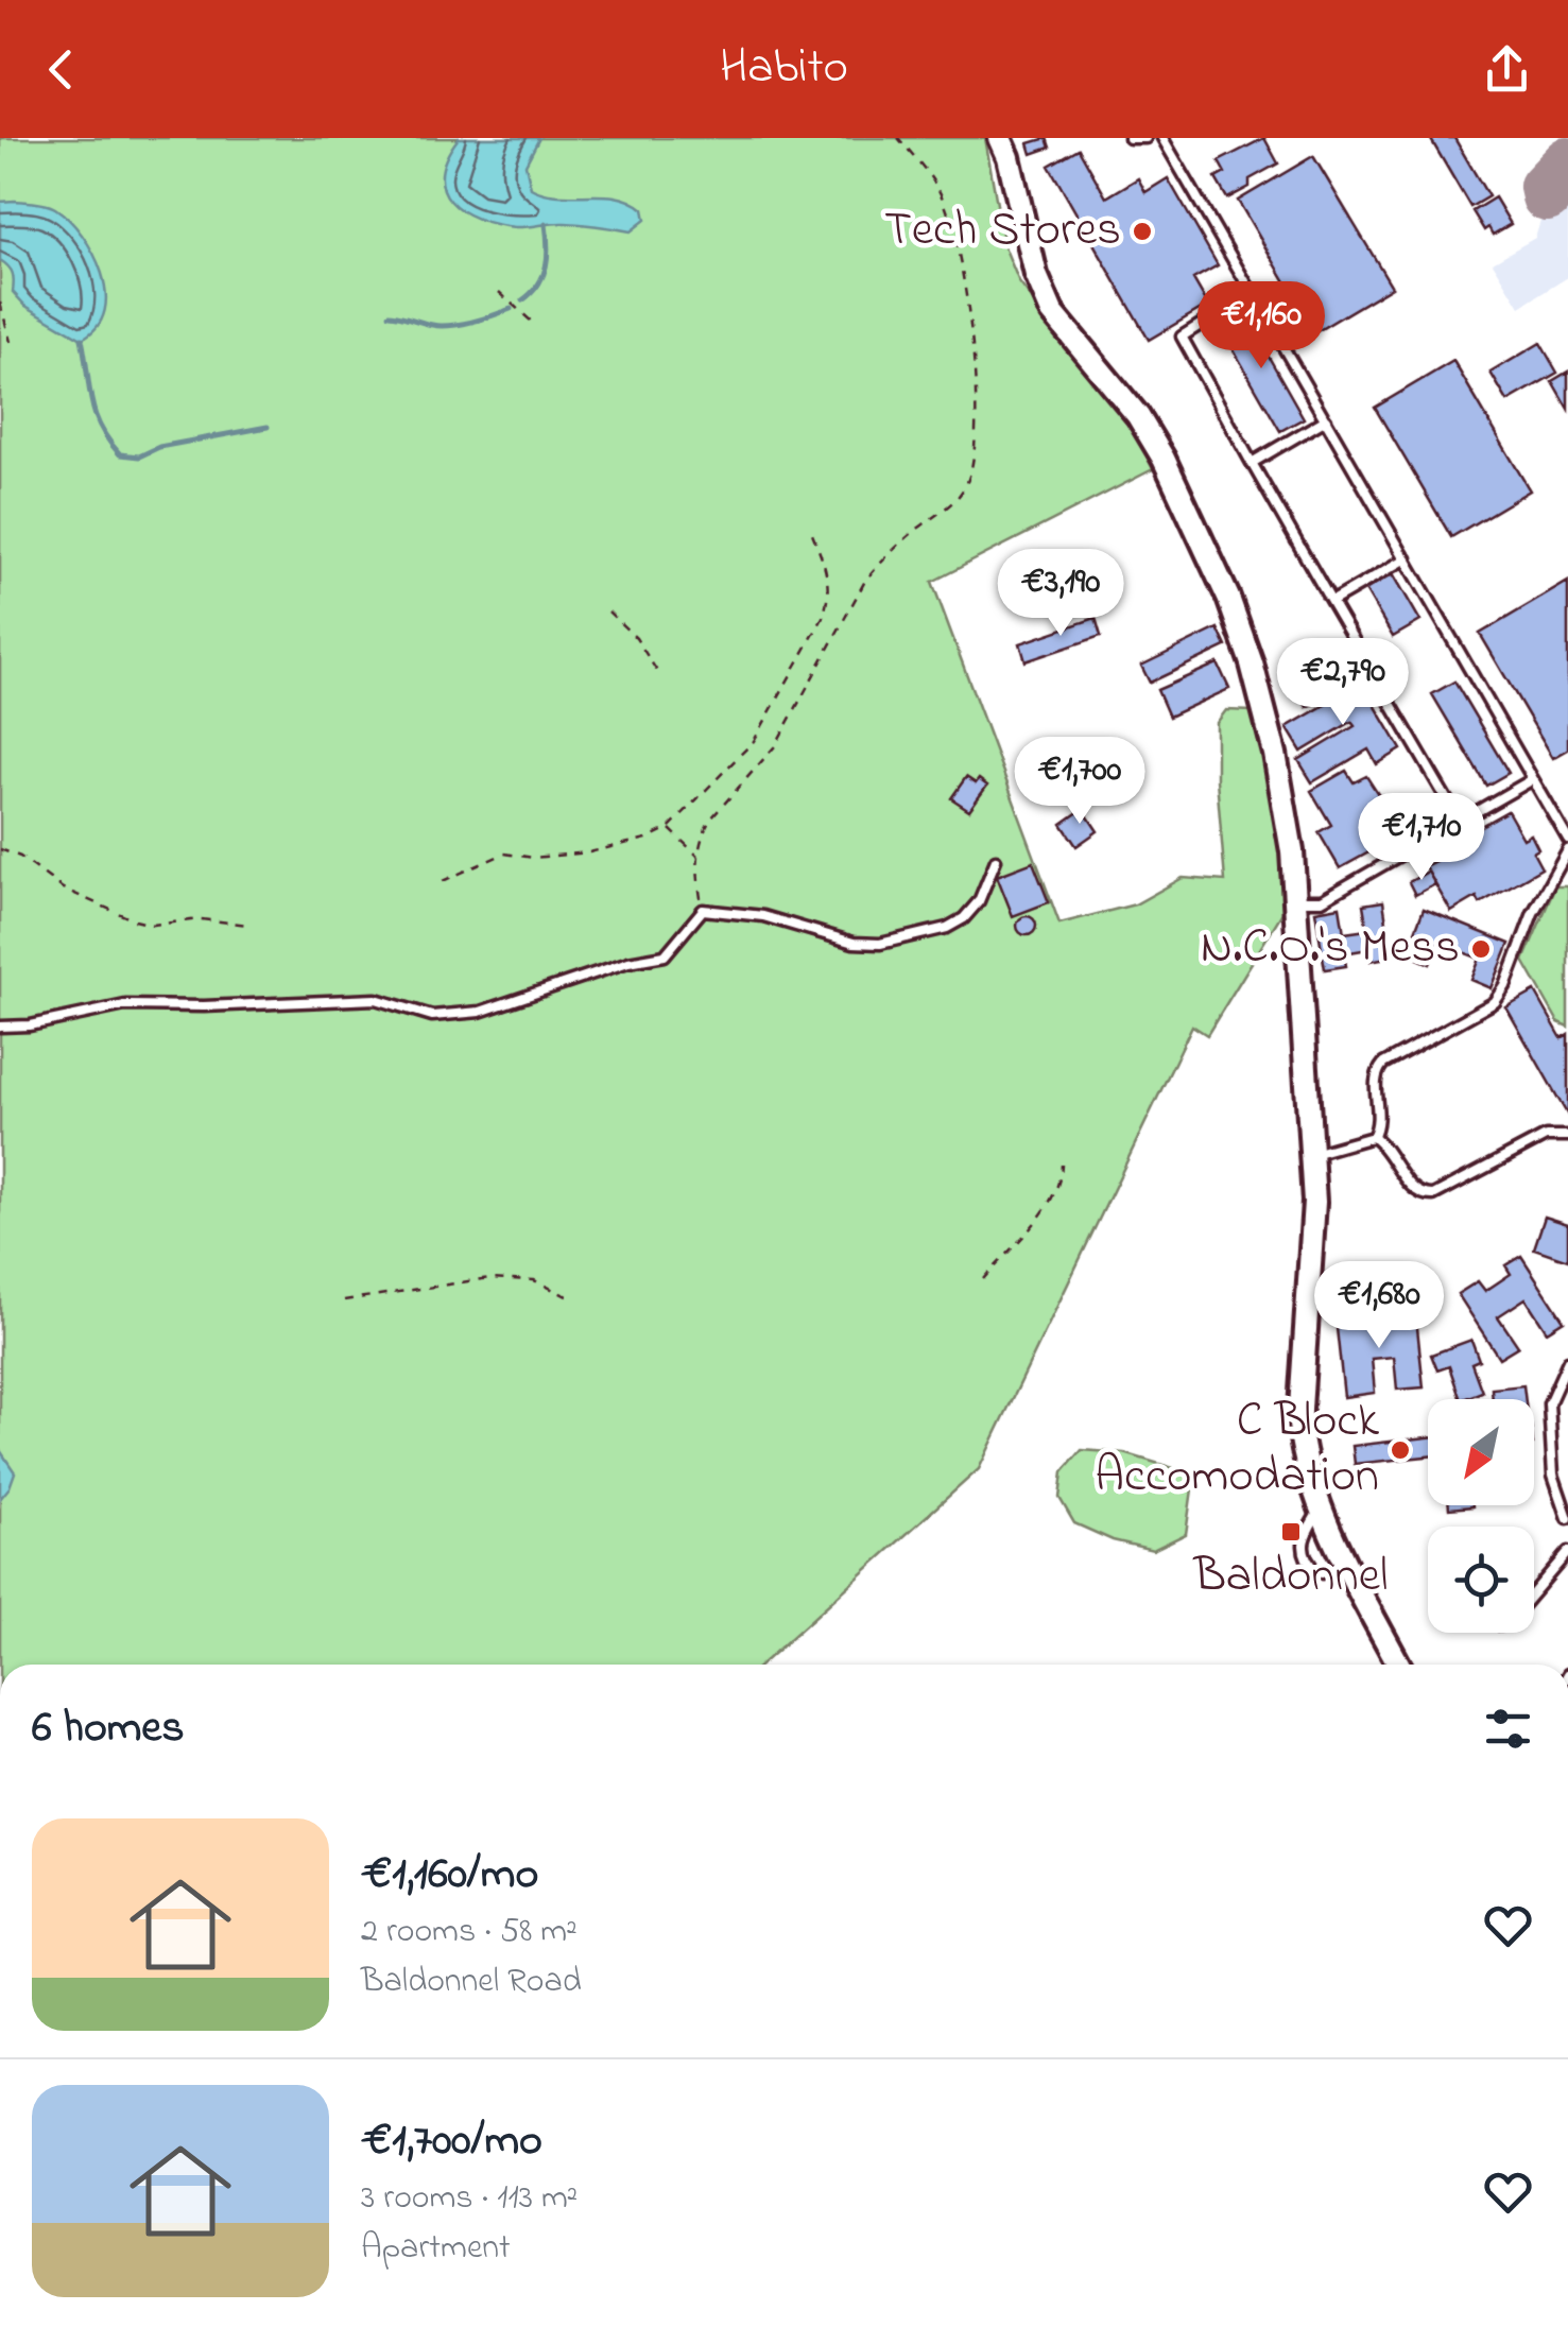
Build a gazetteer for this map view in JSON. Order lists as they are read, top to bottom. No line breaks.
{"places":{"other":["Tech Stores","N.C.O.'s Mess","C Block Accomodation"],"transit":["Baldonnel"]},"north":"bottom left","page":{"header":"Habito","price":["€1,160","€3,190","€2,790","€1,700","€1,710","€1,680"],"heading":"6 homes","list":[{"name":"€1,160/mo","note":"2 rooms · 58 m² · Baldonnel Road"},{"name":"€1,700/mo","note":"3 rooms · 113 m² · Apartment"}]}}
